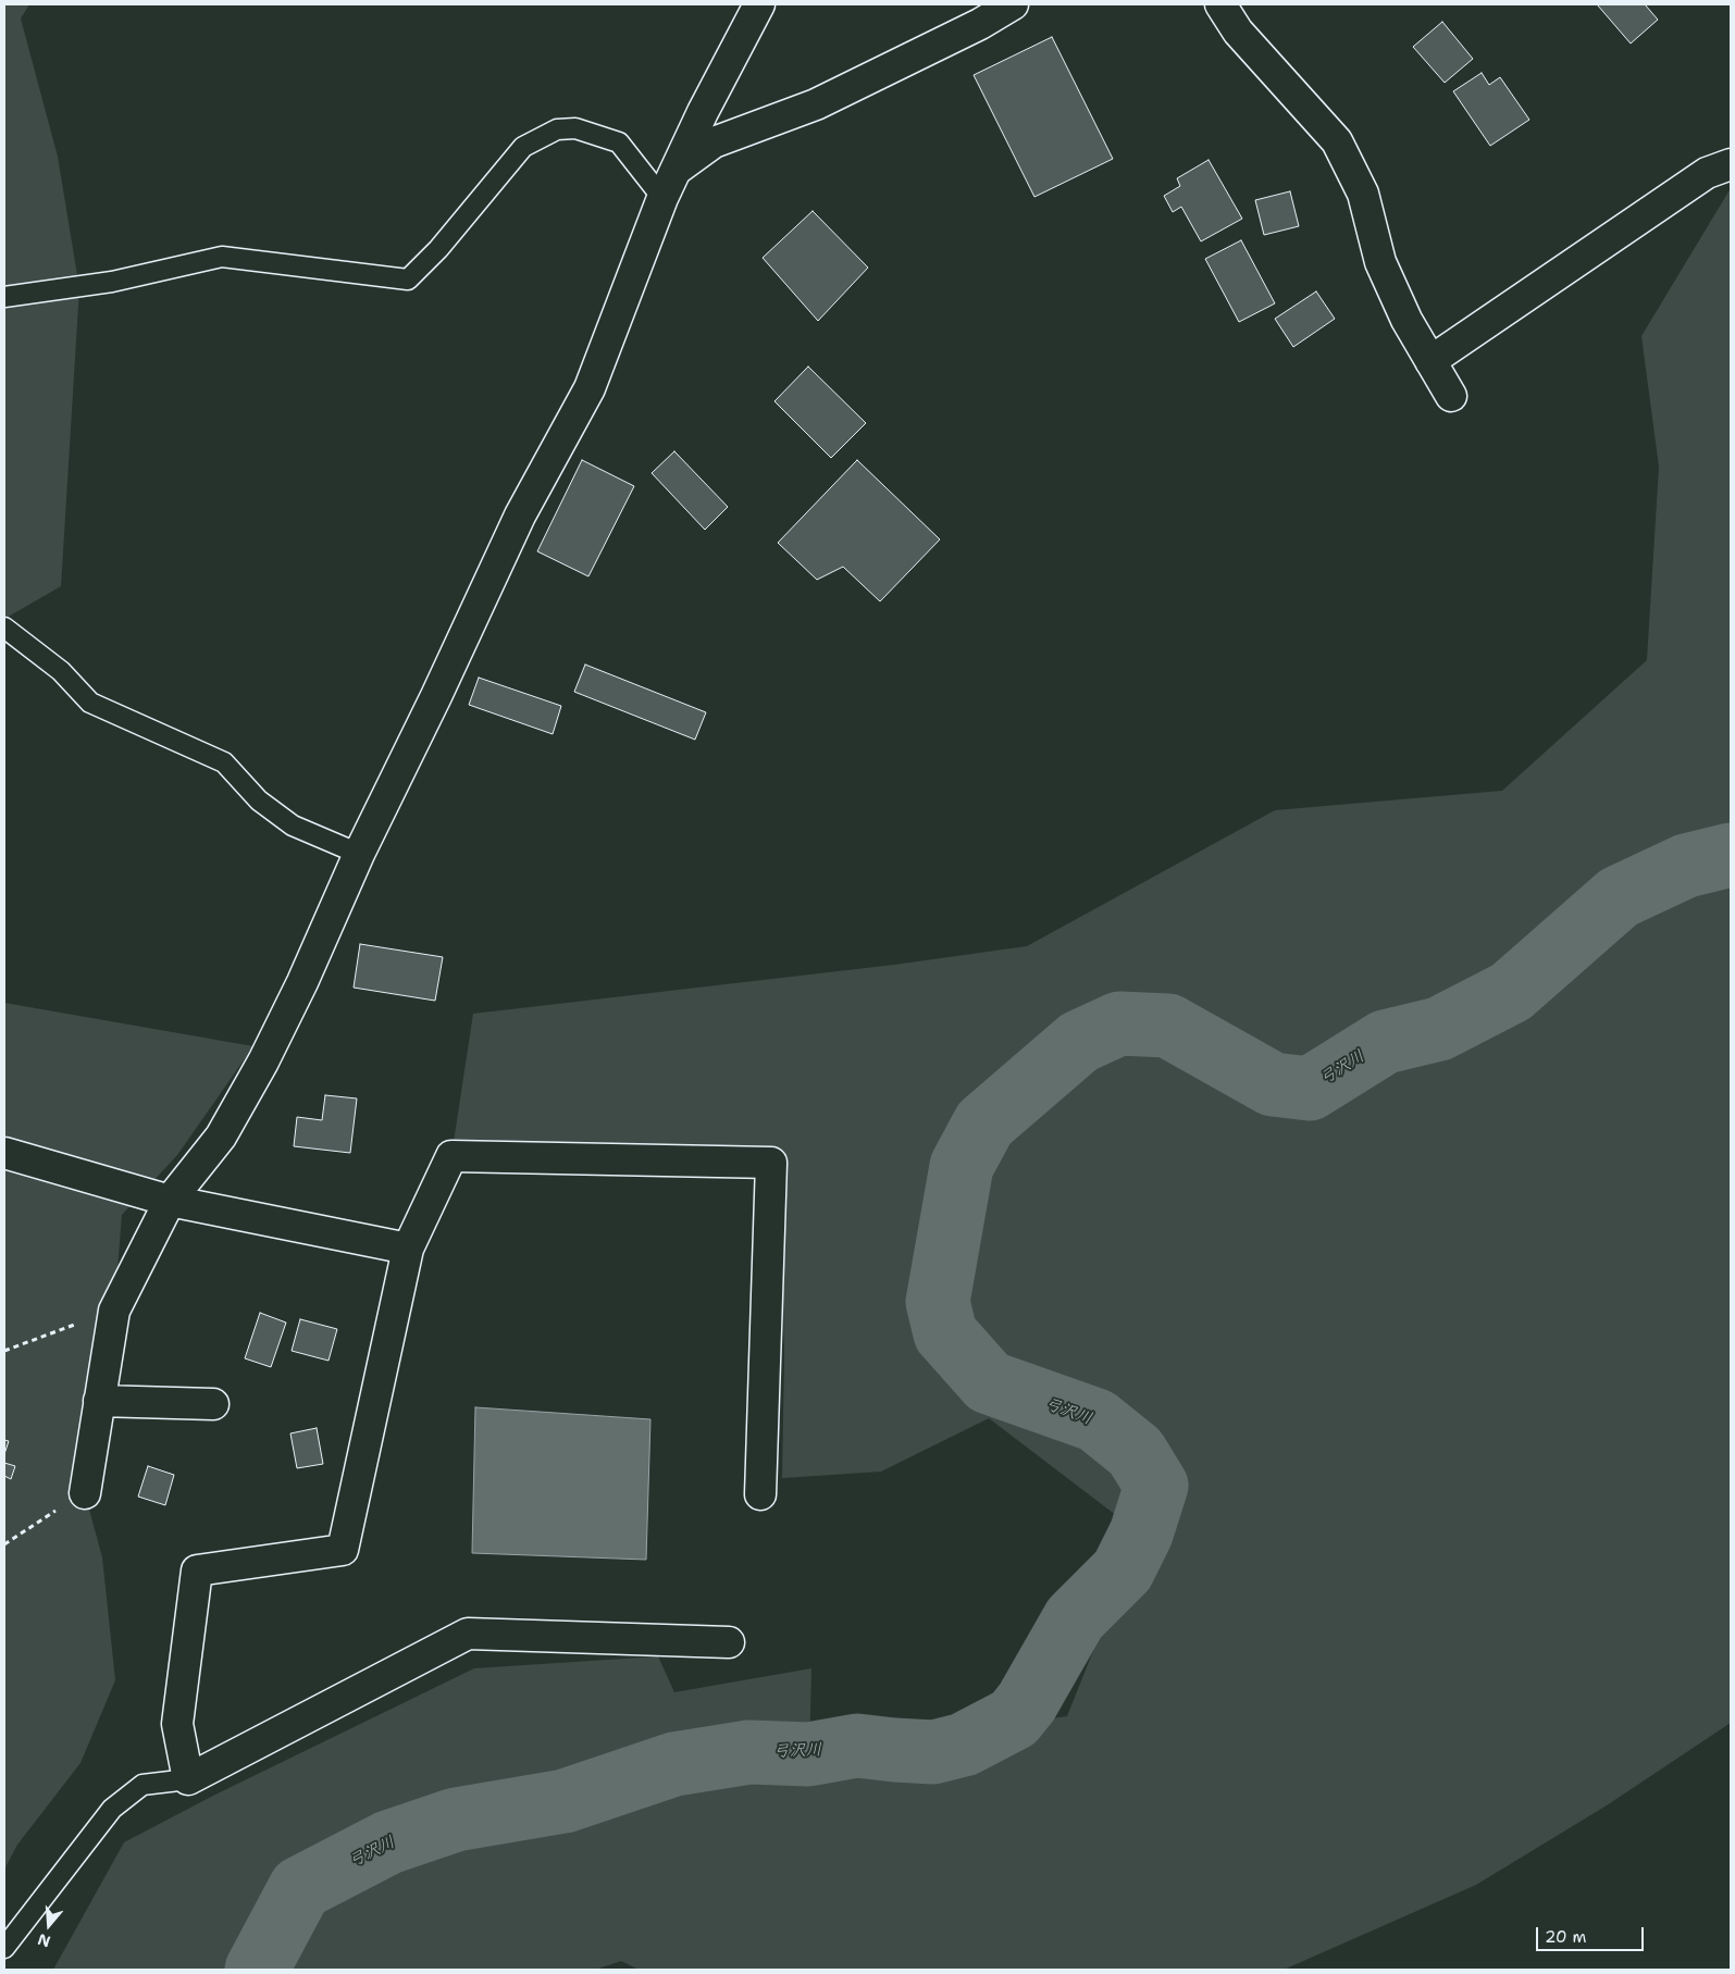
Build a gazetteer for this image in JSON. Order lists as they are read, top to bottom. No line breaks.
{"water":["弓沢川"],"scale_bar":"20 m","north":"bottom"}
